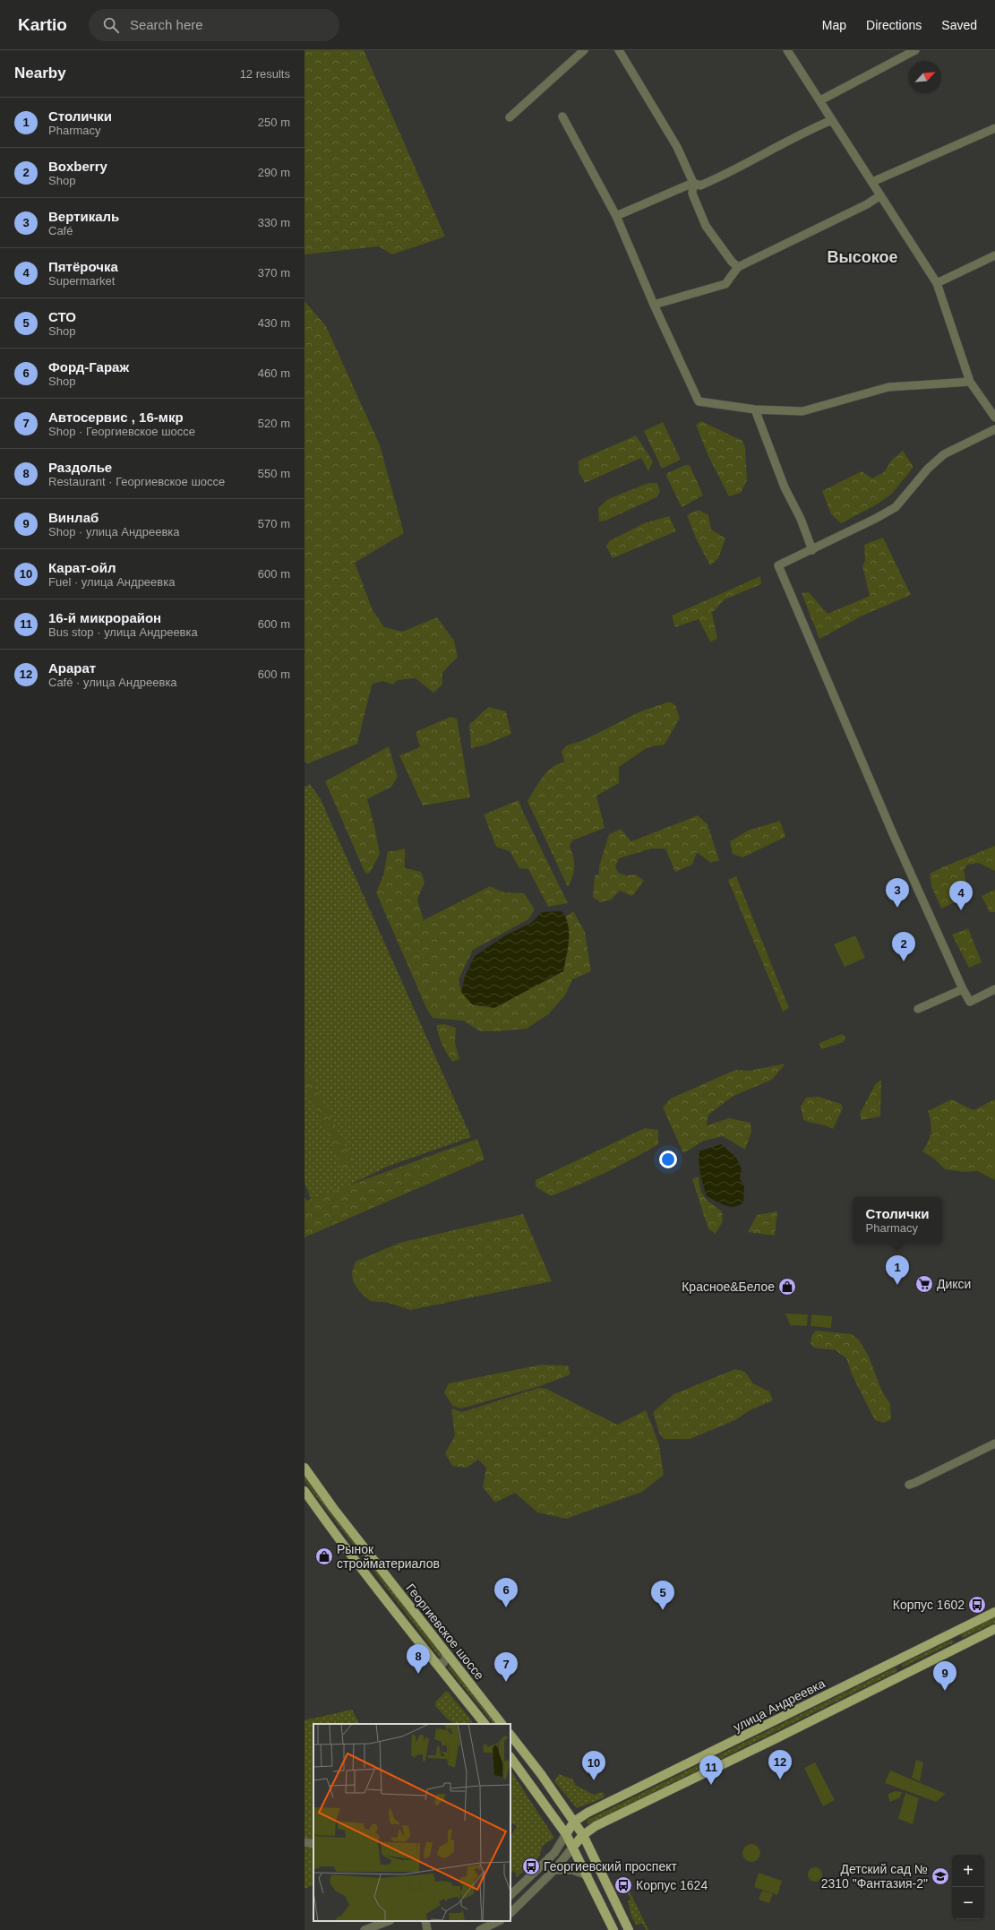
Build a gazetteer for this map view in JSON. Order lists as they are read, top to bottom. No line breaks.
{"streets":{"main road":["Георгиевское шоссе","улица Андреевка"]},"districts":["Высокое"],"places":{"supermarket":["Дикси"],"shop":["Красное&Белое","Рынок стройматериалов"],"bus stop":["Корпус 1602","Георгиевский проспект","Корпус 1624"],"school or university":["Детский сад № 2310 \"Фантазия-2\""]},"north":"top right","page":{"header":"Kartio","search":"Search here","nav":["Map","Directions","Saved"],"heading":["Nearby","12 results"],"list":[{"mark":"1","name":"Столички","note":"Pharmacy","value":"250 m"},{"mark":"2","name":"Boxberry","note":"Shop","value":"290 m"},{"mark":"3","name":"Вертикаль","note":"Café","value":"330 m"},{"mark":"4","name":"Пятёрочка","note":"Supermarket","value":"370 m"},{"mark":"5","name":"СТО","note":"Shop","value":"430 m"},{"mark":"6","name":"Форд-Гараж","note":"Shop","value":"460 m"},{"mark":"7","name":"Автосервис , 16-мкр","note":"Shop · Георгиевское шоссе","value":"520 m"},{"mark":"8","name":"Раздолье","note":"Restaurant · Георгиевское шоссе","value":"550 m"},{"mark":"9","name":"Винлаб","note":"Shop · улица Андреевка","value":"570 m"},{"mark":"10","name":"Карат-ойл","note":"Fuel · улица Андреевка","value":"600 m"},{"mark":"11","name":"16-й микрорайон","note":"Bus stop · улица Андреевка","value":"600 m"},{"mark":"12","name":"Арарат","note":"Café · улица Андреевка","value":"600 m"}],"pins":["3","4","2","1","6","5","8","7","9","12","10","11"],"popup":["Столички","Pharmacy"],"map_buttons":["+","−"]}}
